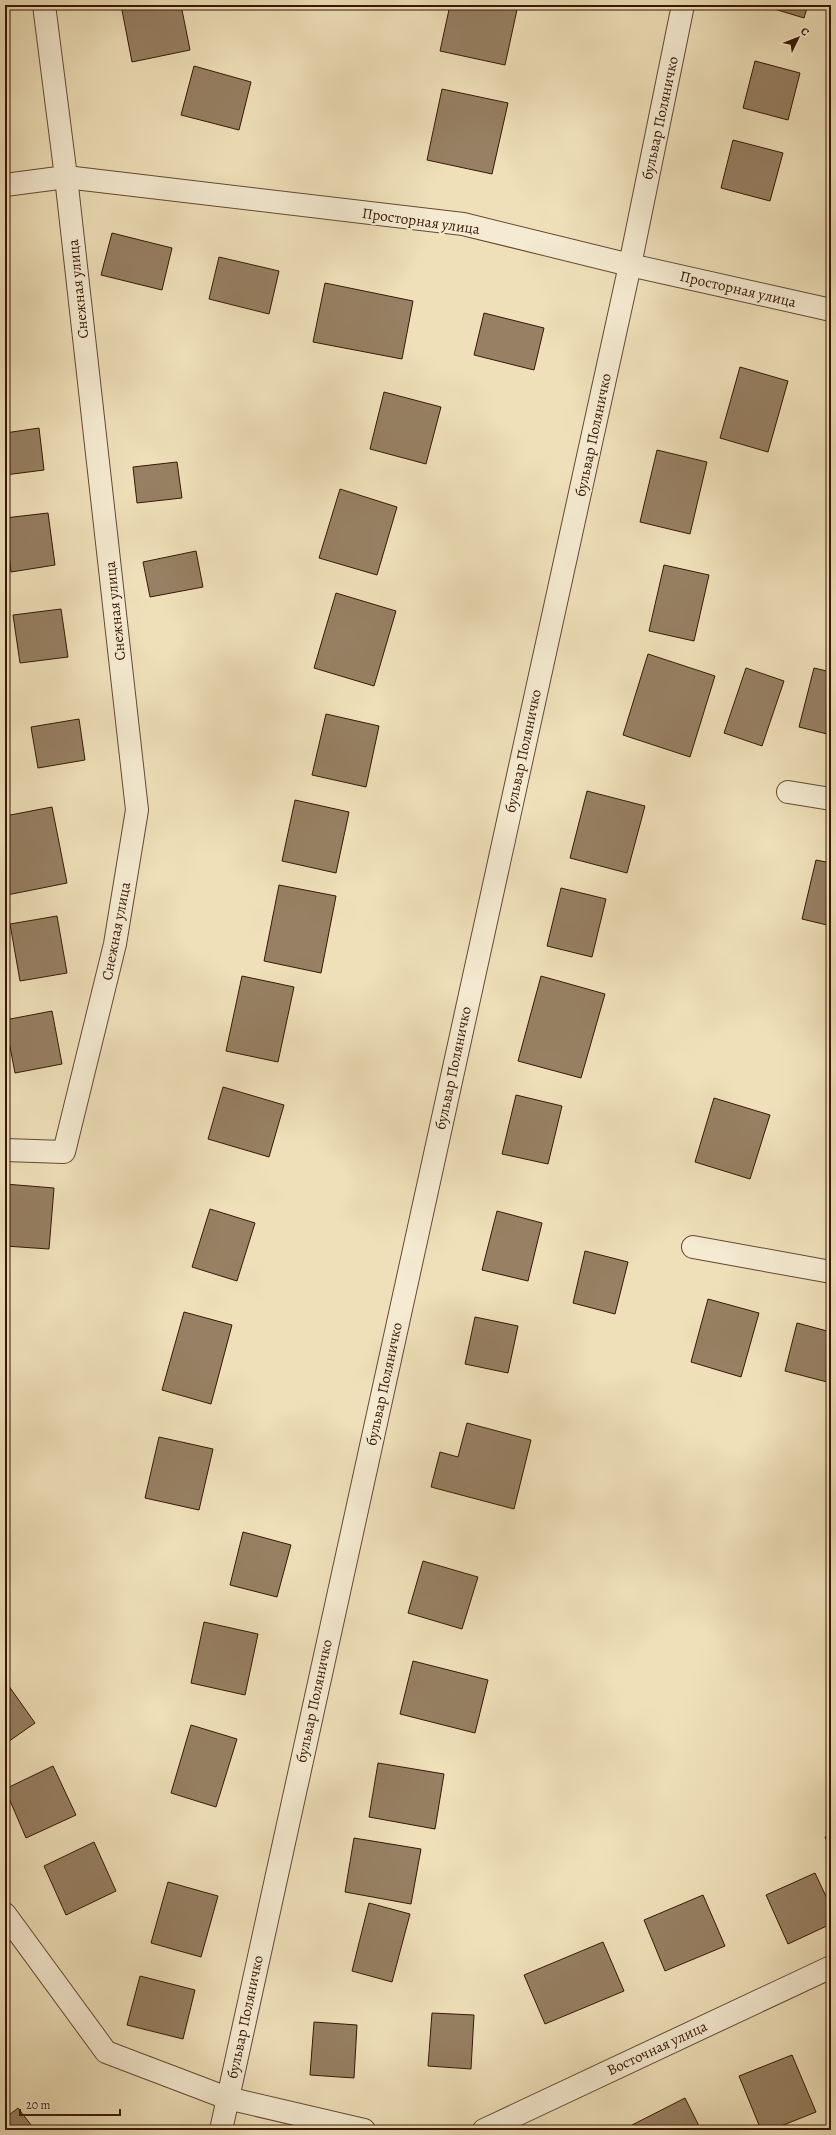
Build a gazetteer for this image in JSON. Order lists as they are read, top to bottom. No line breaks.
{"streets":{"street":["бульвар Поляничко","Просторная улица","Снежная улица","Восточная улица"]},"crossings":[["бульвар Поляничко","Просторная улица"],["Просторная улица","Снежная улица"]],"scale_bar":"20 m","north":"top right"}
